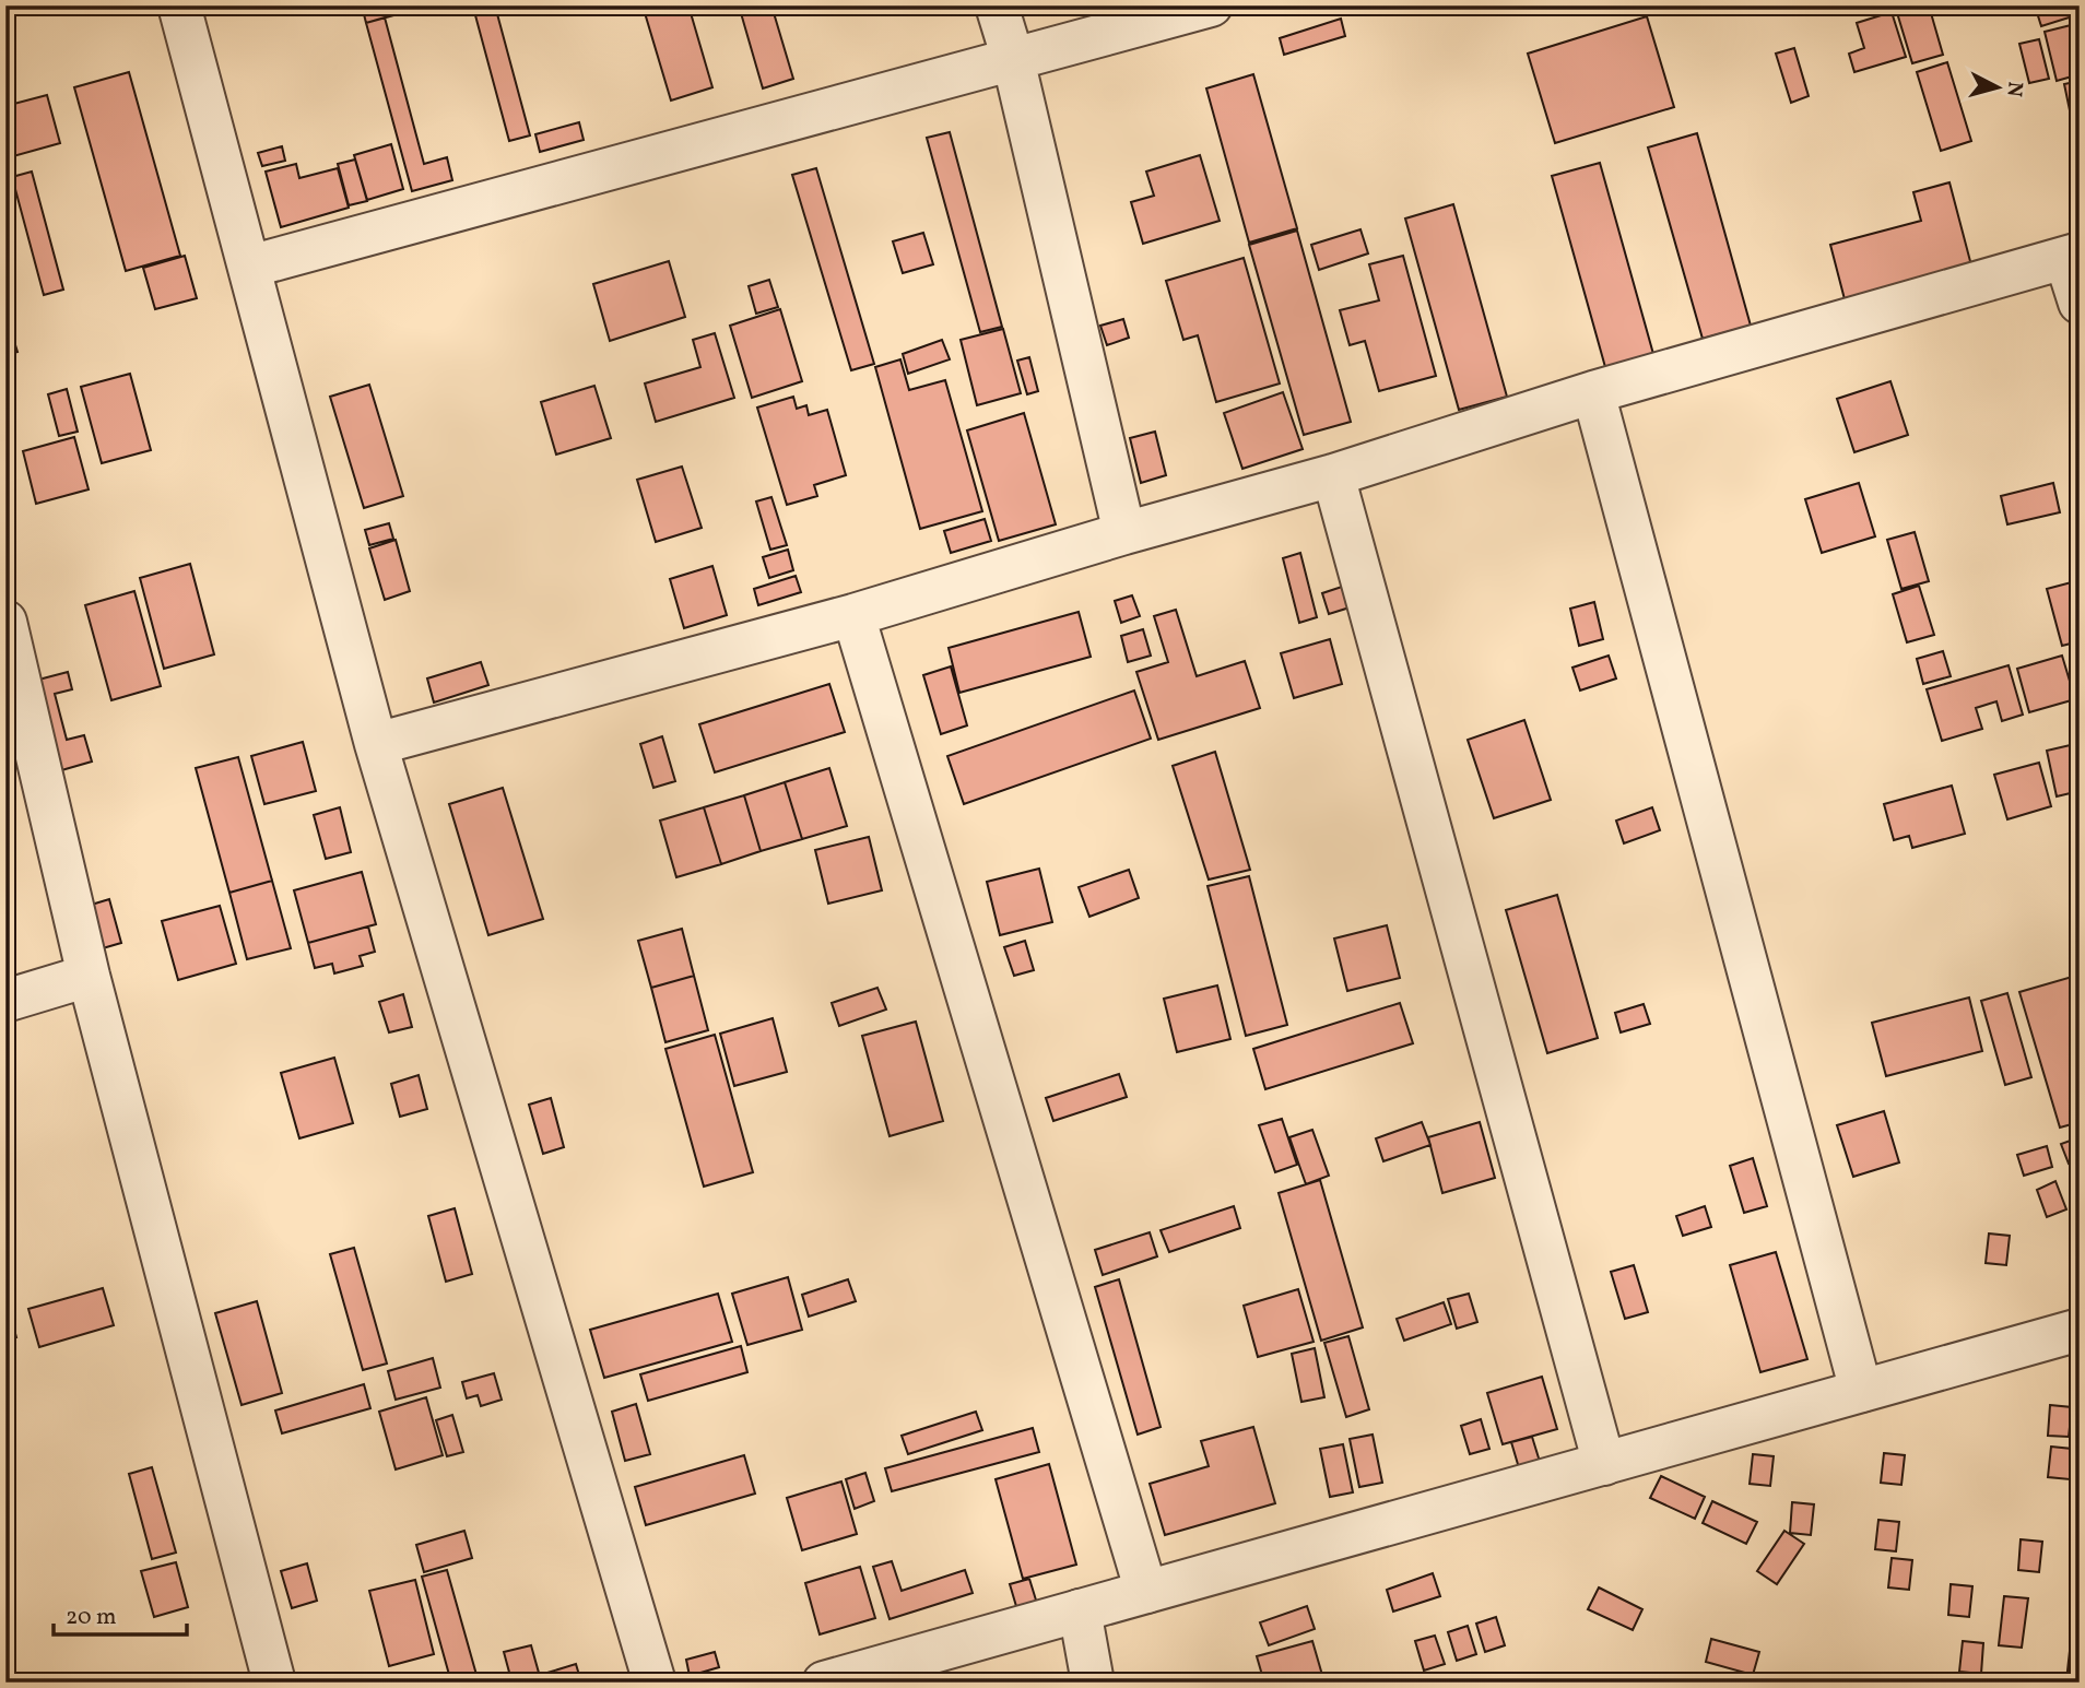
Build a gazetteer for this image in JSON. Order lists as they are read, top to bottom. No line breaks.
{"scale_bar":"20 m","north":"right"}
